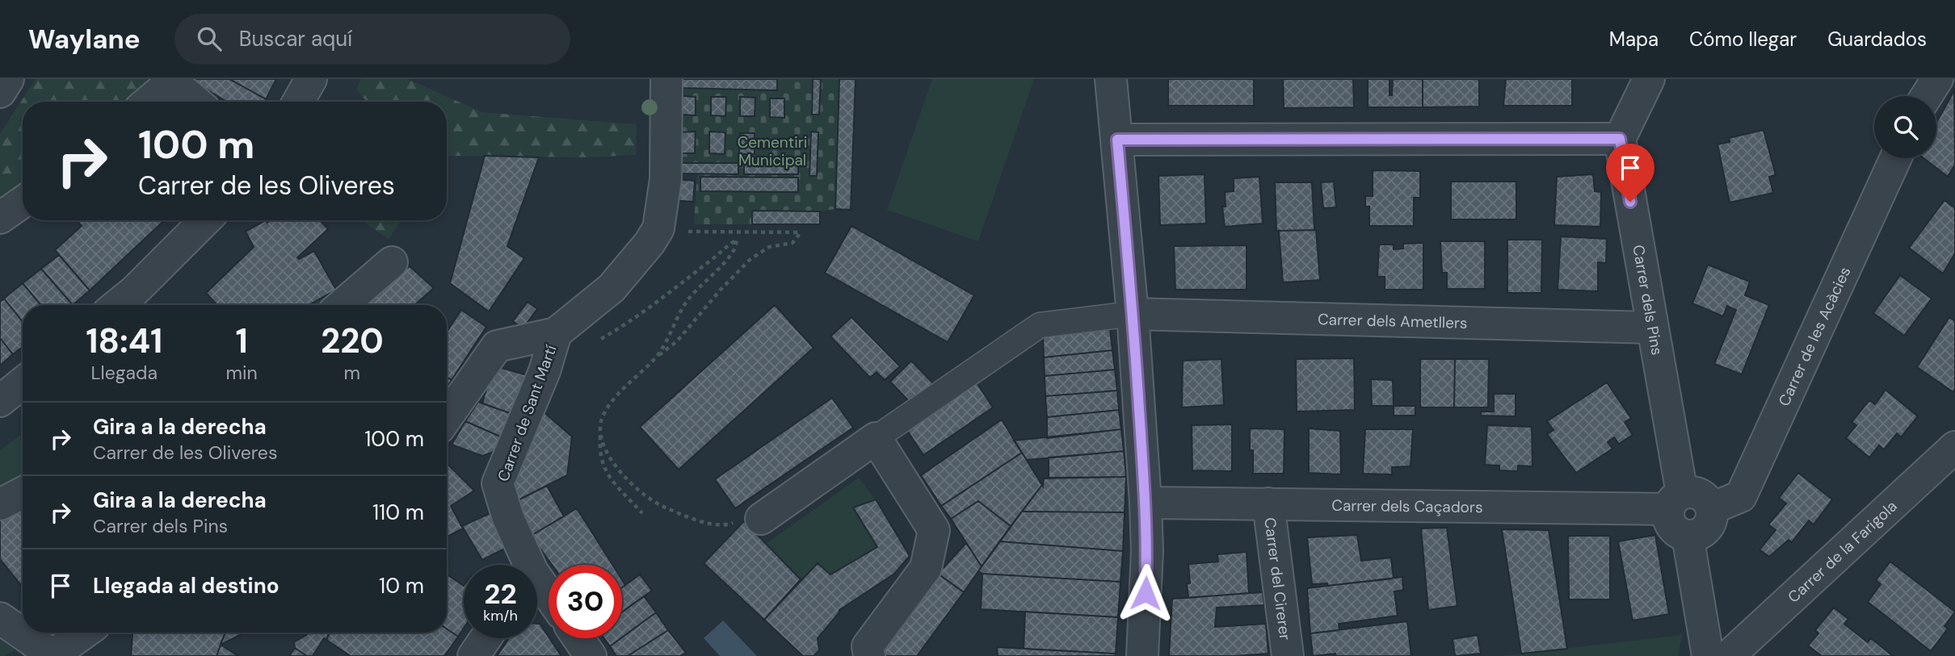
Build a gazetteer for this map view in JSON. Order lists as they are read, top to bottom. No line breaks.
{"streets":{"street":["Carrer dels Pins","Carrer dels Ametllers","Carrer de les Acàcies","Carrer de Sant Martí","Carrer dels Caçadors","Carrer de la Farigola","Carrer del Cirerer"]},"crossings":[["Carrer dels Pins","Carrer dels Ametllers"],["Carrer dels Pins","Carrer de les Acàcies"],["Carrer dels Pins","Carrer dels Caçadors"],["Carrer de les Acàcies","Carrer dels Caçadors"],["Carrer dels Caçadors","Carrer del Cirerer"]],"parks":["Cementiri Municipal"],"page":{"header":"Waylane","search":"Buscar aquí","nav":["Mapa","Cómo llegar","Guardados"],"turn":["100 m","Carrer de les Oliveres"],"eta":["18:41","Llegada","1","min","220","m"],"list":[{"name":"Gira a la derecha","note":"Carrer de les Oliveres","value":"100 m"},{"name":"Gira a la derecha","note":"Carrer dels Pins","value":"110 m"},{"name":"Llegada al destino","value":"10 m"}],"speed":"22 km/h","limit":"30"}}
